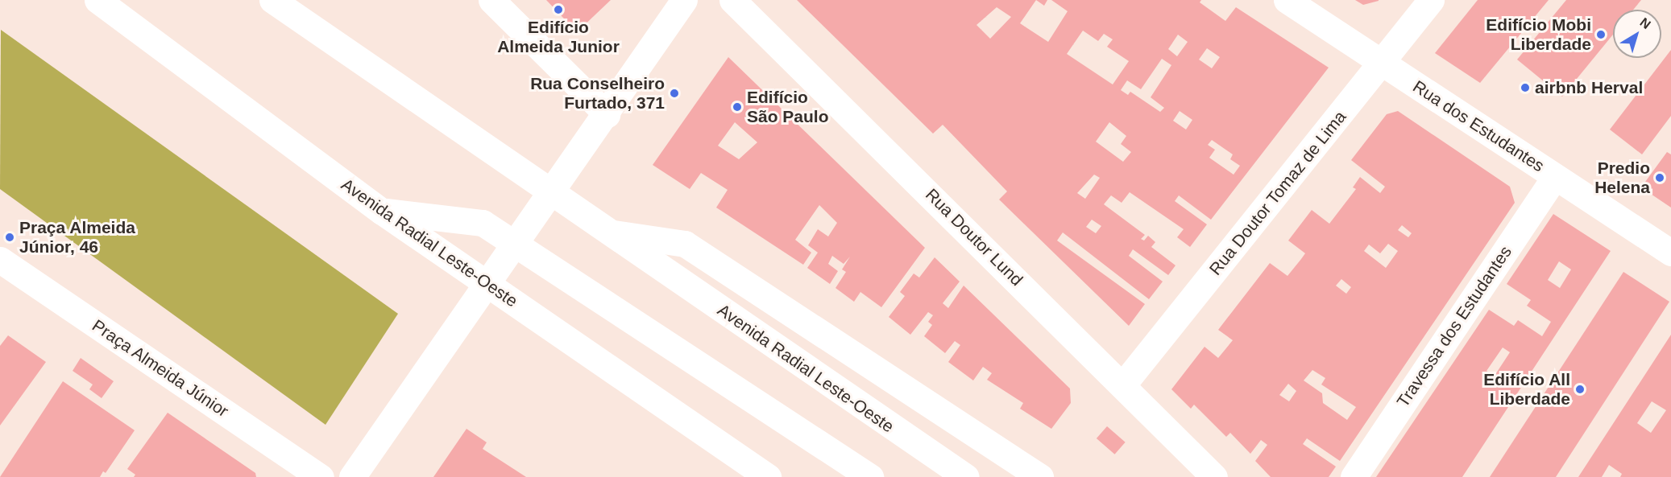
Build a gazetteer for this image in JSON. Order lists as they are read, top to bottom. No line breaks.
{"streets":{"main road":["Rua dos Estudantes","Rua Doutor Tomaz de Lima","Rua Doutor Lund","Avenida Radial Leste-Oeste","Travessa dos Estudantes","Praça Almeida Júnior"]},"crossings":[["Rua dos Estudantes","Rua Doutor Tomaz de Lima"],["Rua dos Estudantes","Travessa dos Estudantes"],["Rua Doutor Tomaz de Lima","Rua Doutor Lund"]],"places":["Edifício Almeida Junior","Edifício Mobi Liberdade","airbnb Herval","Rua Conselheiro Furtado, 371","Edifício São Paulo","Predio Helena","Praça Almeida Júnior, 46","Edifício All Liberdade"],"north":"top right"}
